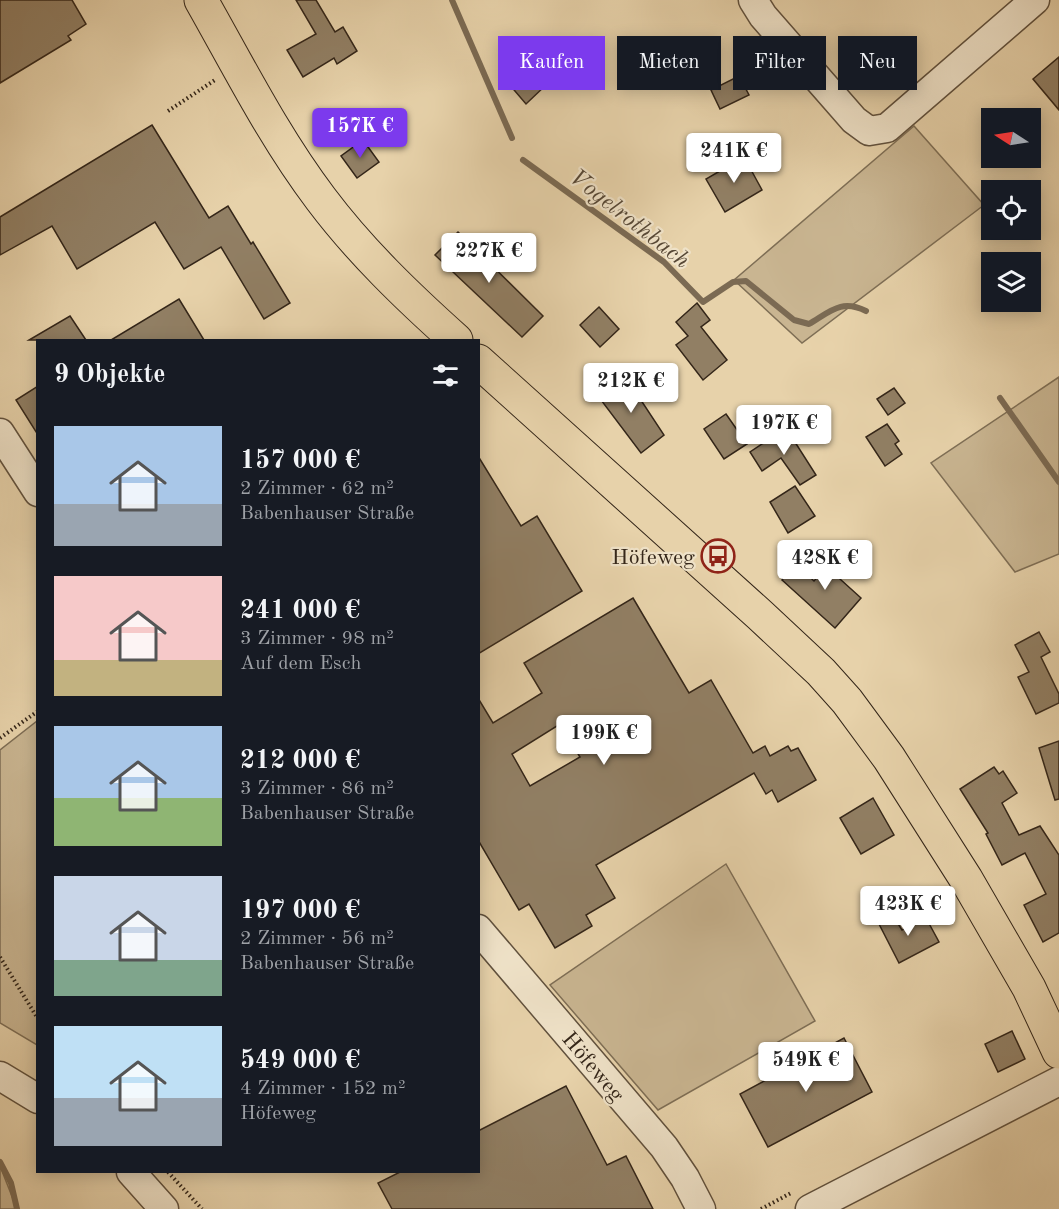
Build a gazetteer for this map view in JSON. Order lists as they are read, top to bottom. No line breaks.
{"streets":{"street":["Höfeweg"]},"water":["Vogelrothbach"],"places":{"bus stop":["Höfeweg"]},"north":"left","page":{"chip":["Kaufen","Mieten","Filter","Neu"],"price":["157K €","241K €","227K €","212K €","197K €","428K €","199K €","423K €","549K €"],"heading":"9 Objekte","list":[{"name":"157 000 €","note":"2 Zimmer · 62 m² · Babenhauser Straße"},{"name":"241 000 €","note":"3 Zimmer · 98 m² · Auf dem Esch"},{"name":"212 000 €","note":"3 Zimmer · 86 m² · Babenhauser Straße"},{"name":"197 000 €","note":"2 Zimmer · 56 m² · Babenhauser Straße"},{"name":"549 000 €","note":"4 Zimmer · 152 m² · Höfeweg"}]}}
